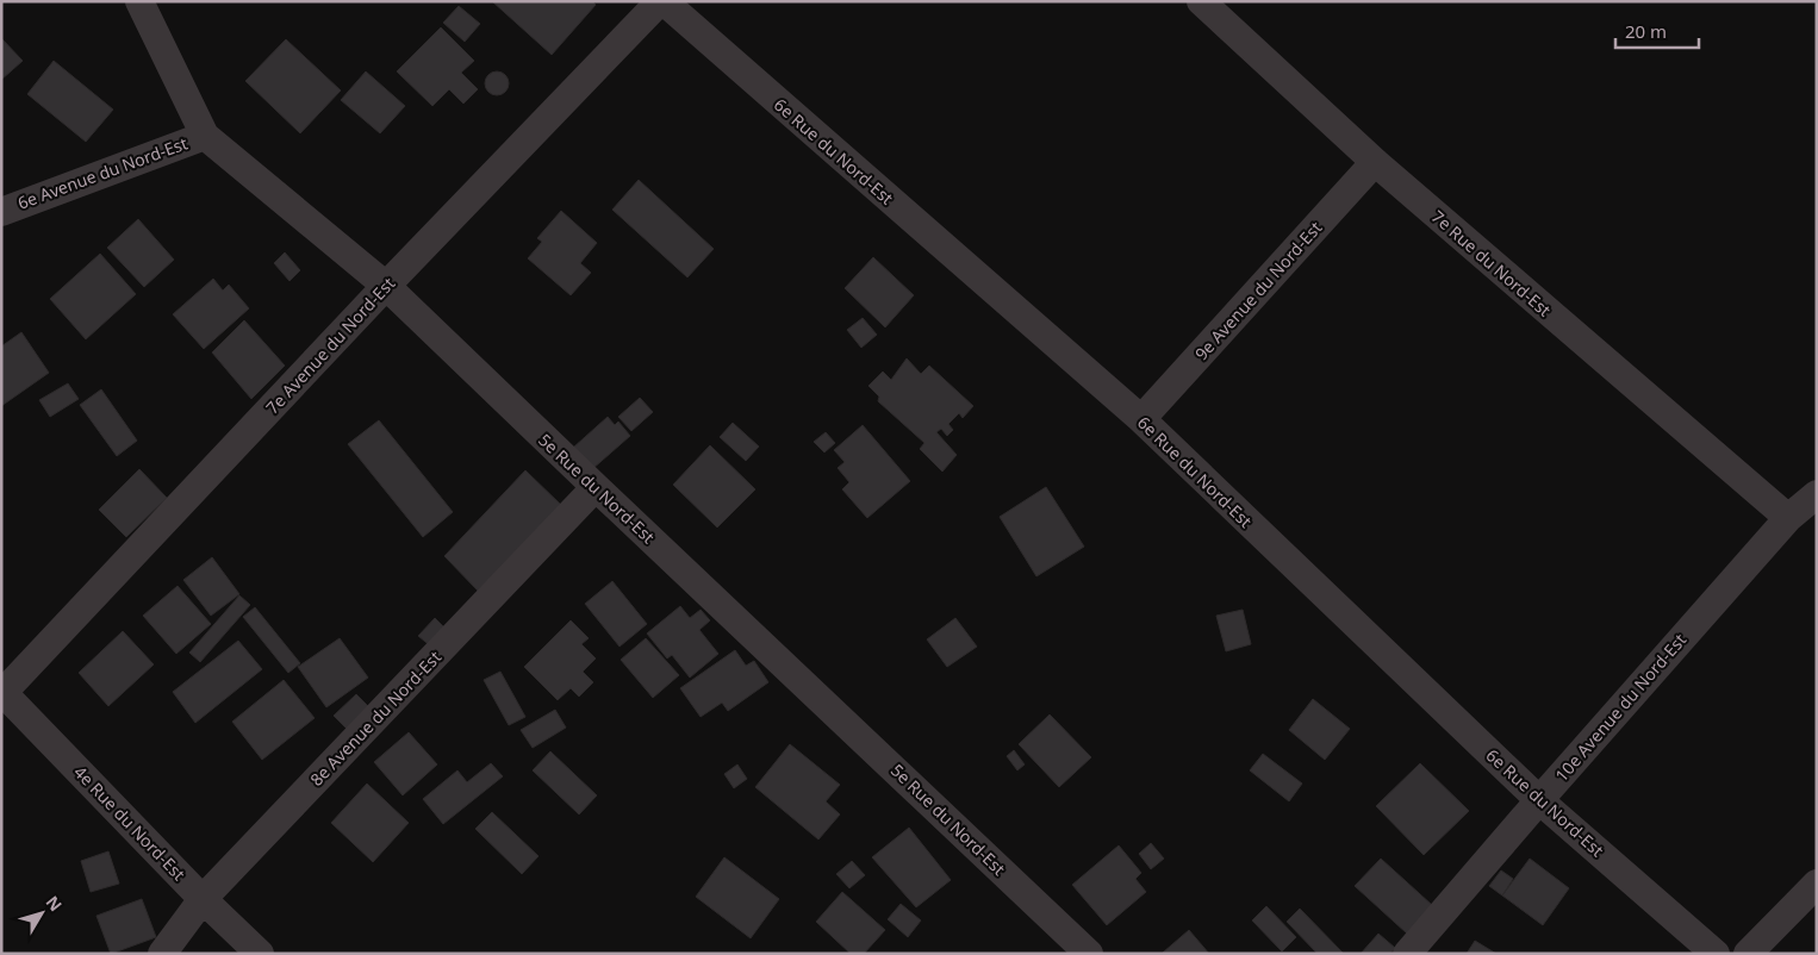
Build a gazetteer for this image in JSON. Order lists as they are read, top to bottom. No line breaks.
{"streets":{"street":["6e Rue du Nord-Est","6e Avenue du Nord-Est","7e Rue du Nord-Est","9e Avenue du Nord-Est","7e Avenue du Nord-Est","5e Rue du Nord-Est","10e Avenue du Nord-Est","8e Avenue du Nord-Est","4e Rue du Nord-Est"]},"crossings":[["6e Rue du Nord-Est","9e Avenue du Nord-Est"],["6e Rue du Nord-Est","7e Avenue du Nord-Est"],["6e Rue du Nord-Est","10e Avenue du Nord-Est"],["6e Avenue du Nord-Est","5e Rue du Nord-Est"],["7e Rue du Nord-Est","9e Avenue du Nord-Est"],["7e Rue du Nord-Est","10e Avenue du Nord-Est"],["7e Avenue du Nord-Est","5e Rue du Nord-Est"],["7e Avenue du Nord-Est","4e Rue du Nord-Est"],["5e Rue du Nord-Est","8e Avenue du Nord-Est"],["8e Avenue du Nord-Est","4e Rue du Nord-Est"]],"scale_bar":"20 m","north":"top right"}
